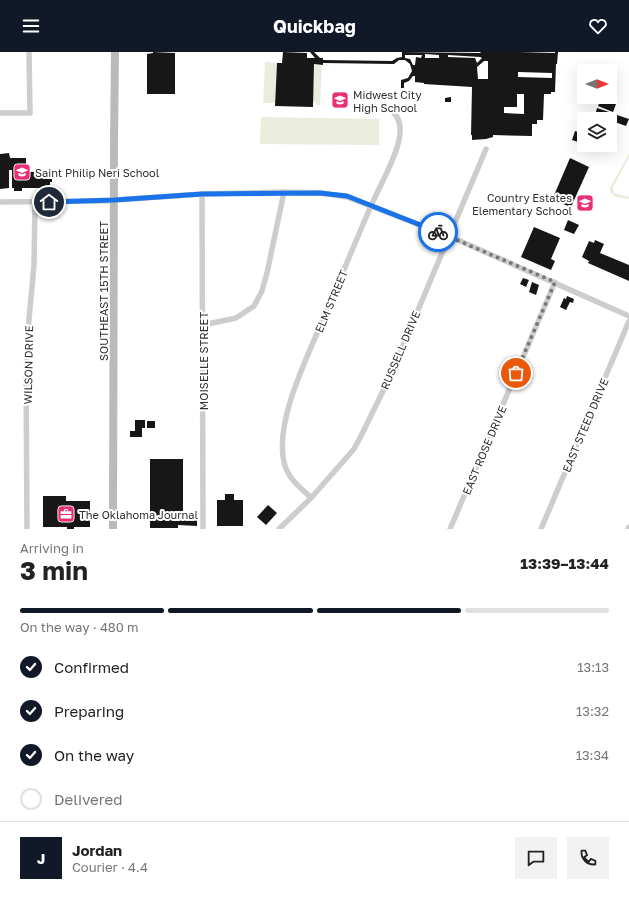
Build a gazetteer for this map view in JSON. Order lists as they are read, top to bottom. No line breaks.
{"streets":{"main road":["SOUTHEAST 15TH STREET"],"street":["ELM STREET","RUSSELL DRIVE","MOISELLE STREET","WILSON DRIVE","EAST STEED DRIVE","EAST ROSE DRIVE"]},"crossings":[["ELM STREET","RUSSELL DRIVE"]],"places":{"school or university":["Midwest City High School","Saint Philip Neri School","Country Estates Elementary School"],"office":["The Oklahoma Journal"]},"north":"right","page":{"header":"Quickbag","heading":["3 min","Arriving in","13:39–13:44"],"panel":["Jordan","Courier · 4.4"],"bar":"On the way · 480 m","list":[["Confirmed","13:13"],["Preparing","13:32"],["On the way","13:34"],"Delivered"],"round":"J"}}
